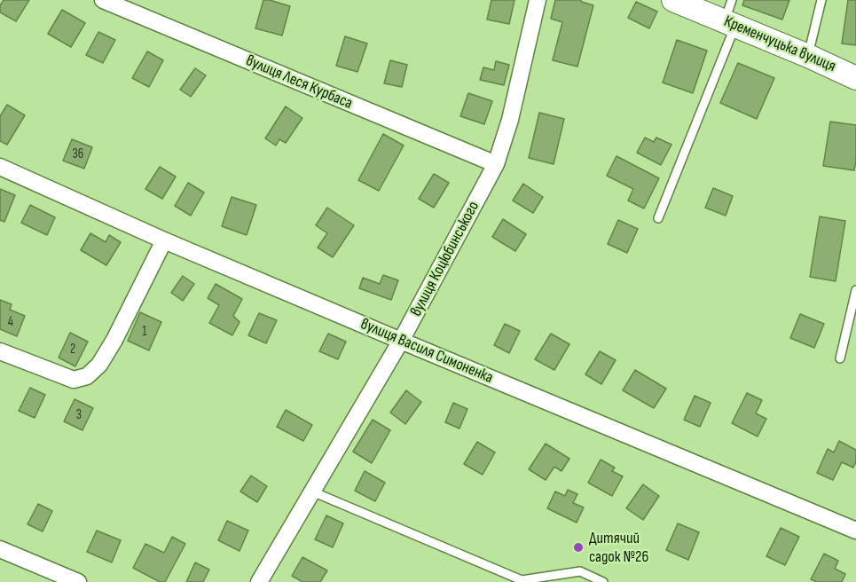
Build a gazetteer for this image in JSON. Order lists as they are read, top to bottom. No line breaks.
{"streets":{"street":["Кременчуцька вулиця","вулиця Леся Курбаса","вулиця Коцюбинського","вулиця Василя Симоненка"]},"crossings":[["вулиця Леся Курбаса","вулиця Коцюбинського"],["вулиця Коцюбинського","вулиця Василя Симоненка"]],"places":["Дитячий садок №26"],"house_numbers":["36","4","1","2","3"]}
